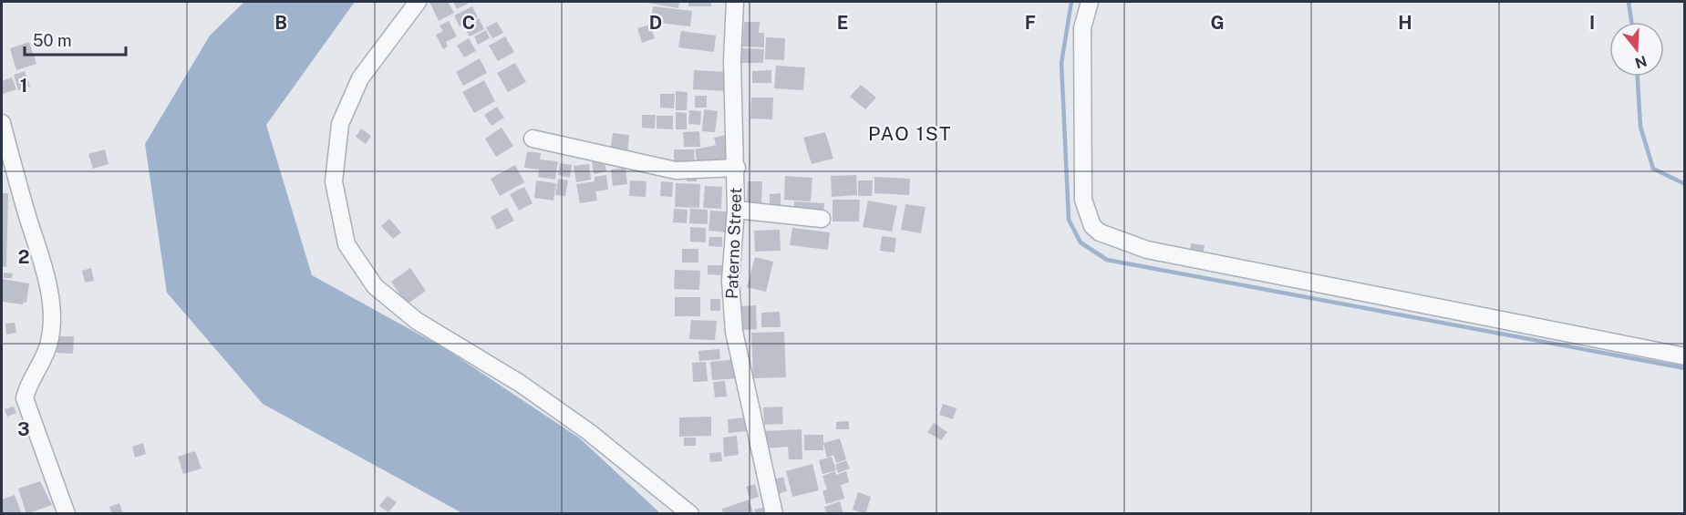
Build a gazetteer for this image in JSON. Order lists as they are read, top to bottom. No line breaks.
{"streets":{"street":["Paterno Street"]},"districts":["PAO 1ST"],"scale_bar":"50 m","north":"bottom","grid":{"columns":["B","C","D","E","F","G","H","I"],"rows":["1","2","3"]}}
